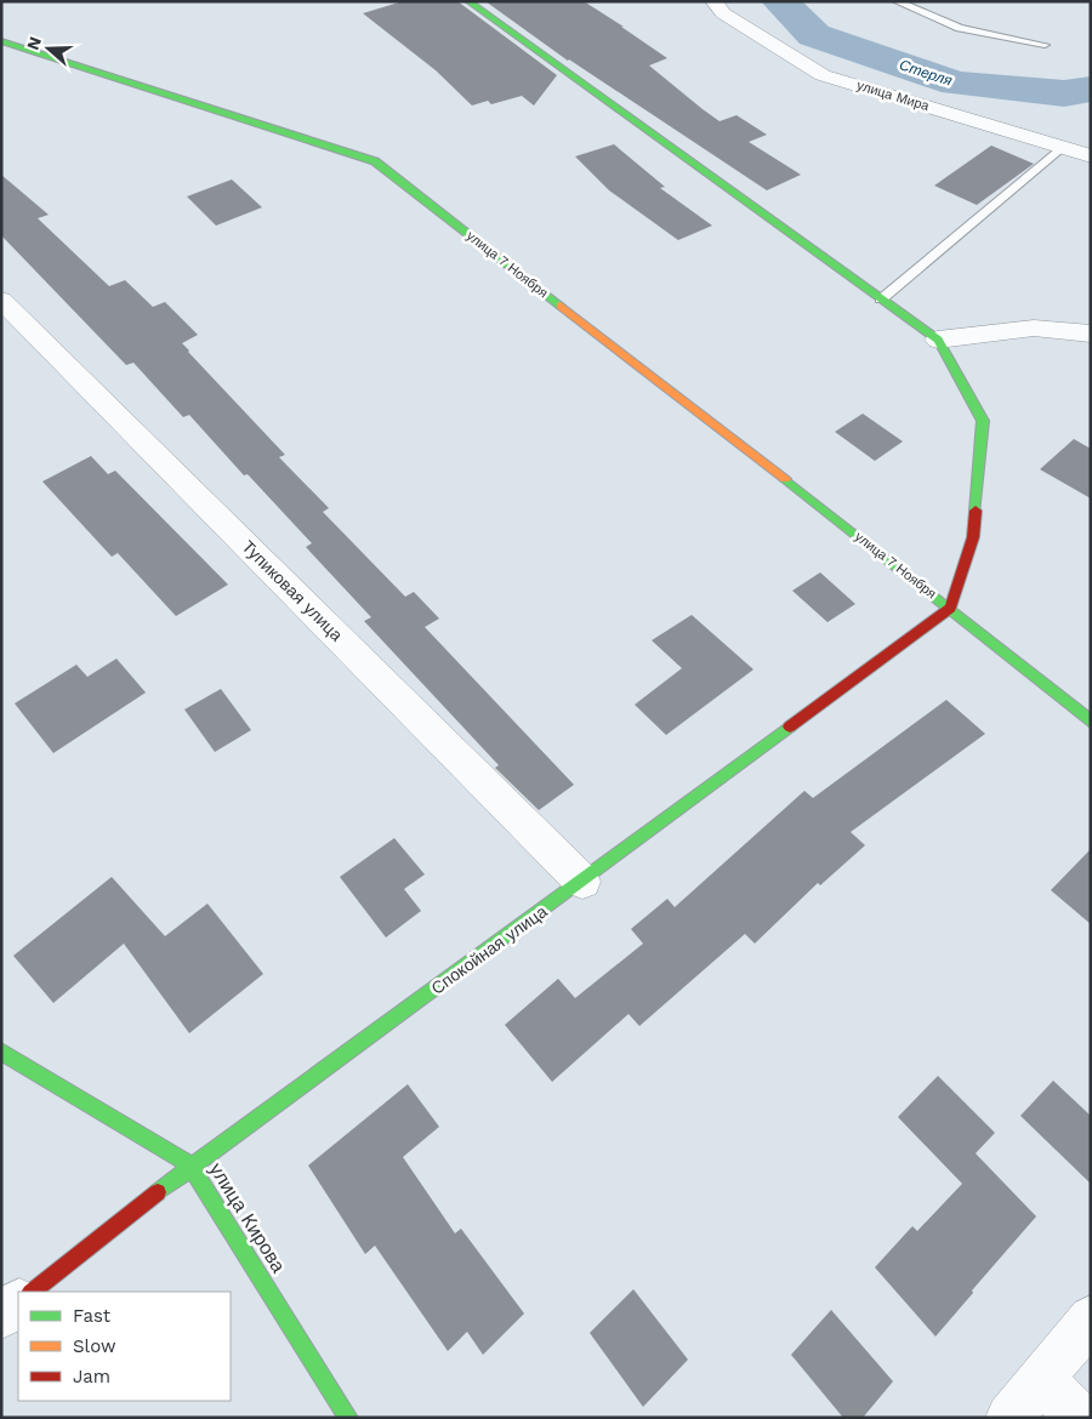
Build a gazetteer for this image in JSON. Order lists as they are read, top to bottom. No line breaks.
{"streets":{"street":["улица Мира","улица 7 Ноября","Тупиковая улица","Спокойная улица","улица Кирова"]},"crossings":[["улица 7 Ноября","Спокойная улица"],["Тупиковая улица","Спокойная улица"],["Спокойная улица","улица Кирова"]],"water":["Стерля"],"legend":["Fast","Slow","Jam"],"north":"left"}
